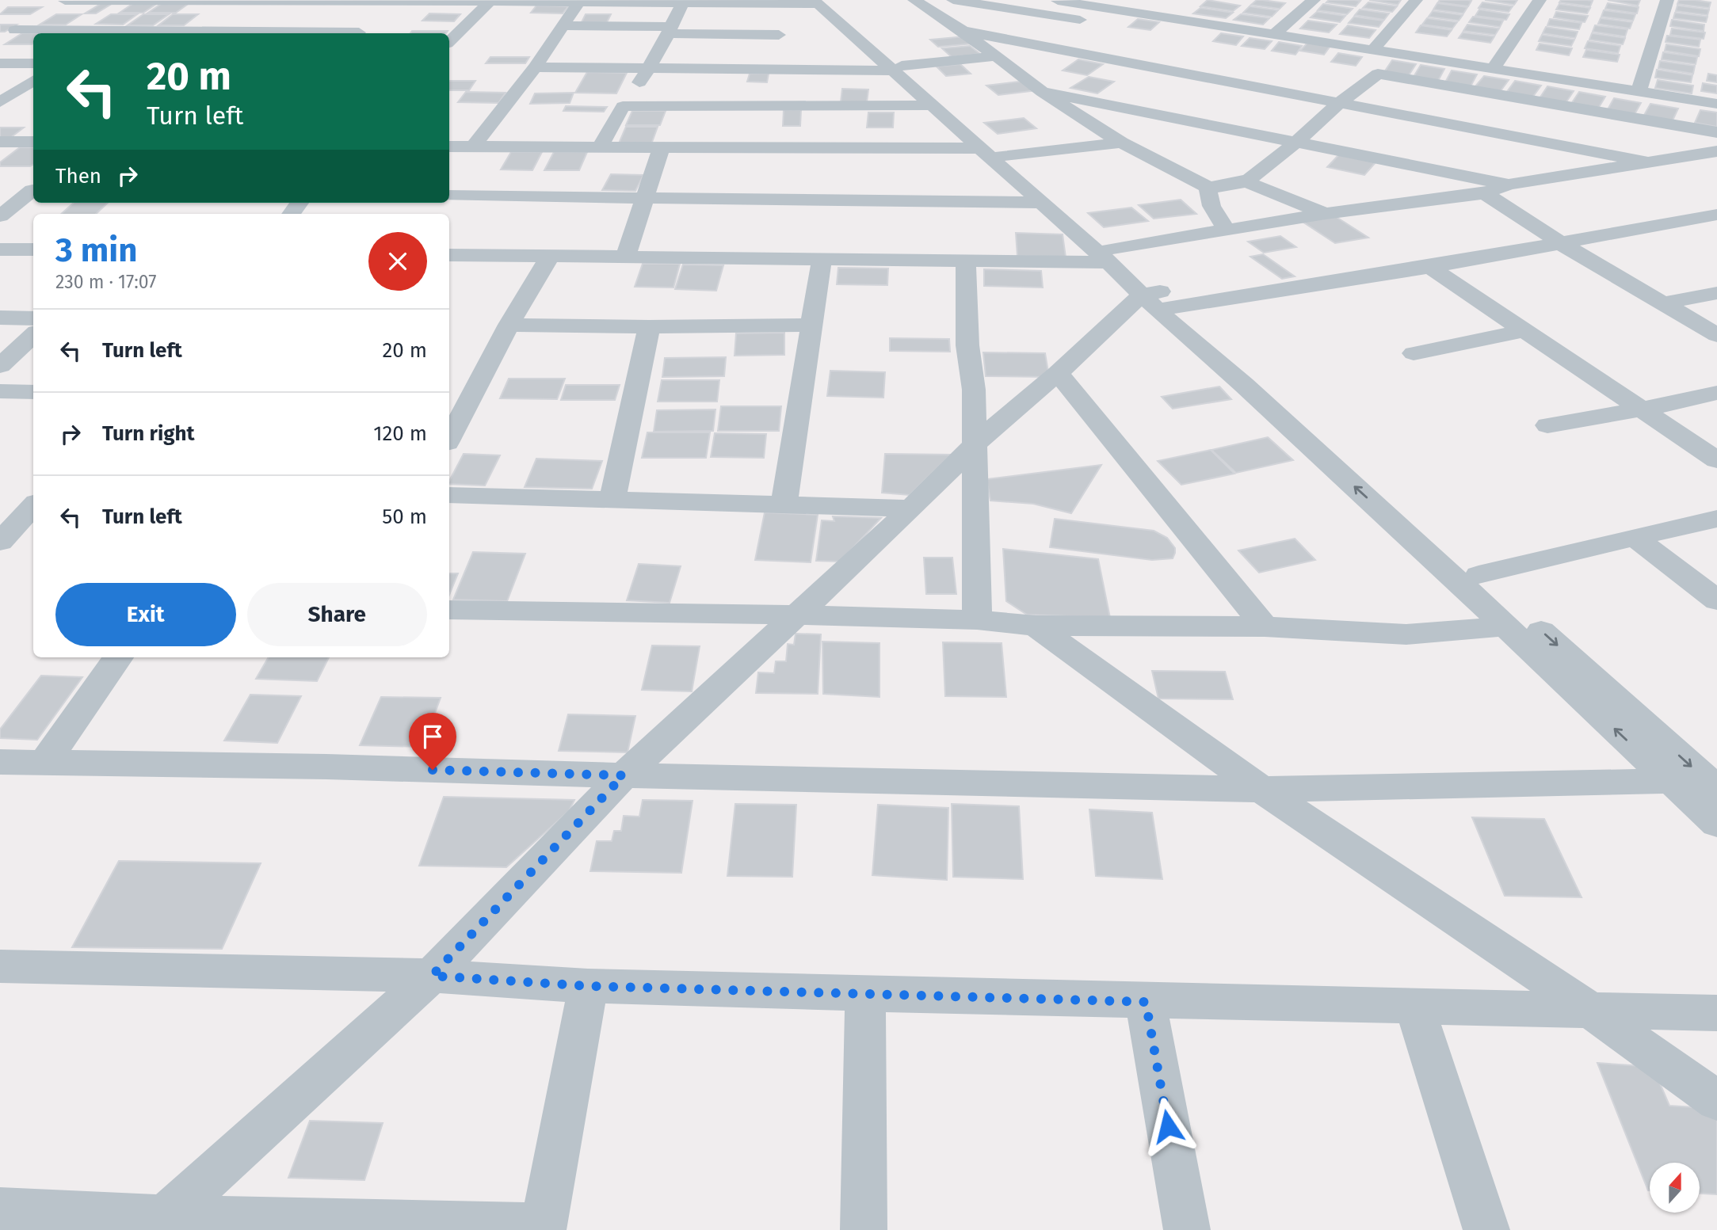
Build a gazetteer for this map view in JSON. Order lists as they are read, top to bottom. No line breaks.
{"north":"top","page":{"turn":["20 m","Turn left"],"then":"Then","heading":["3 min","230 m · 17:07"],"list":[{"name":"Turn left","value":"20 m"},{"name":"Turn right","value":"120 m"},{"name":"Turn left","value":"50 m"}],"buttons":["Exit","Share"]}}
